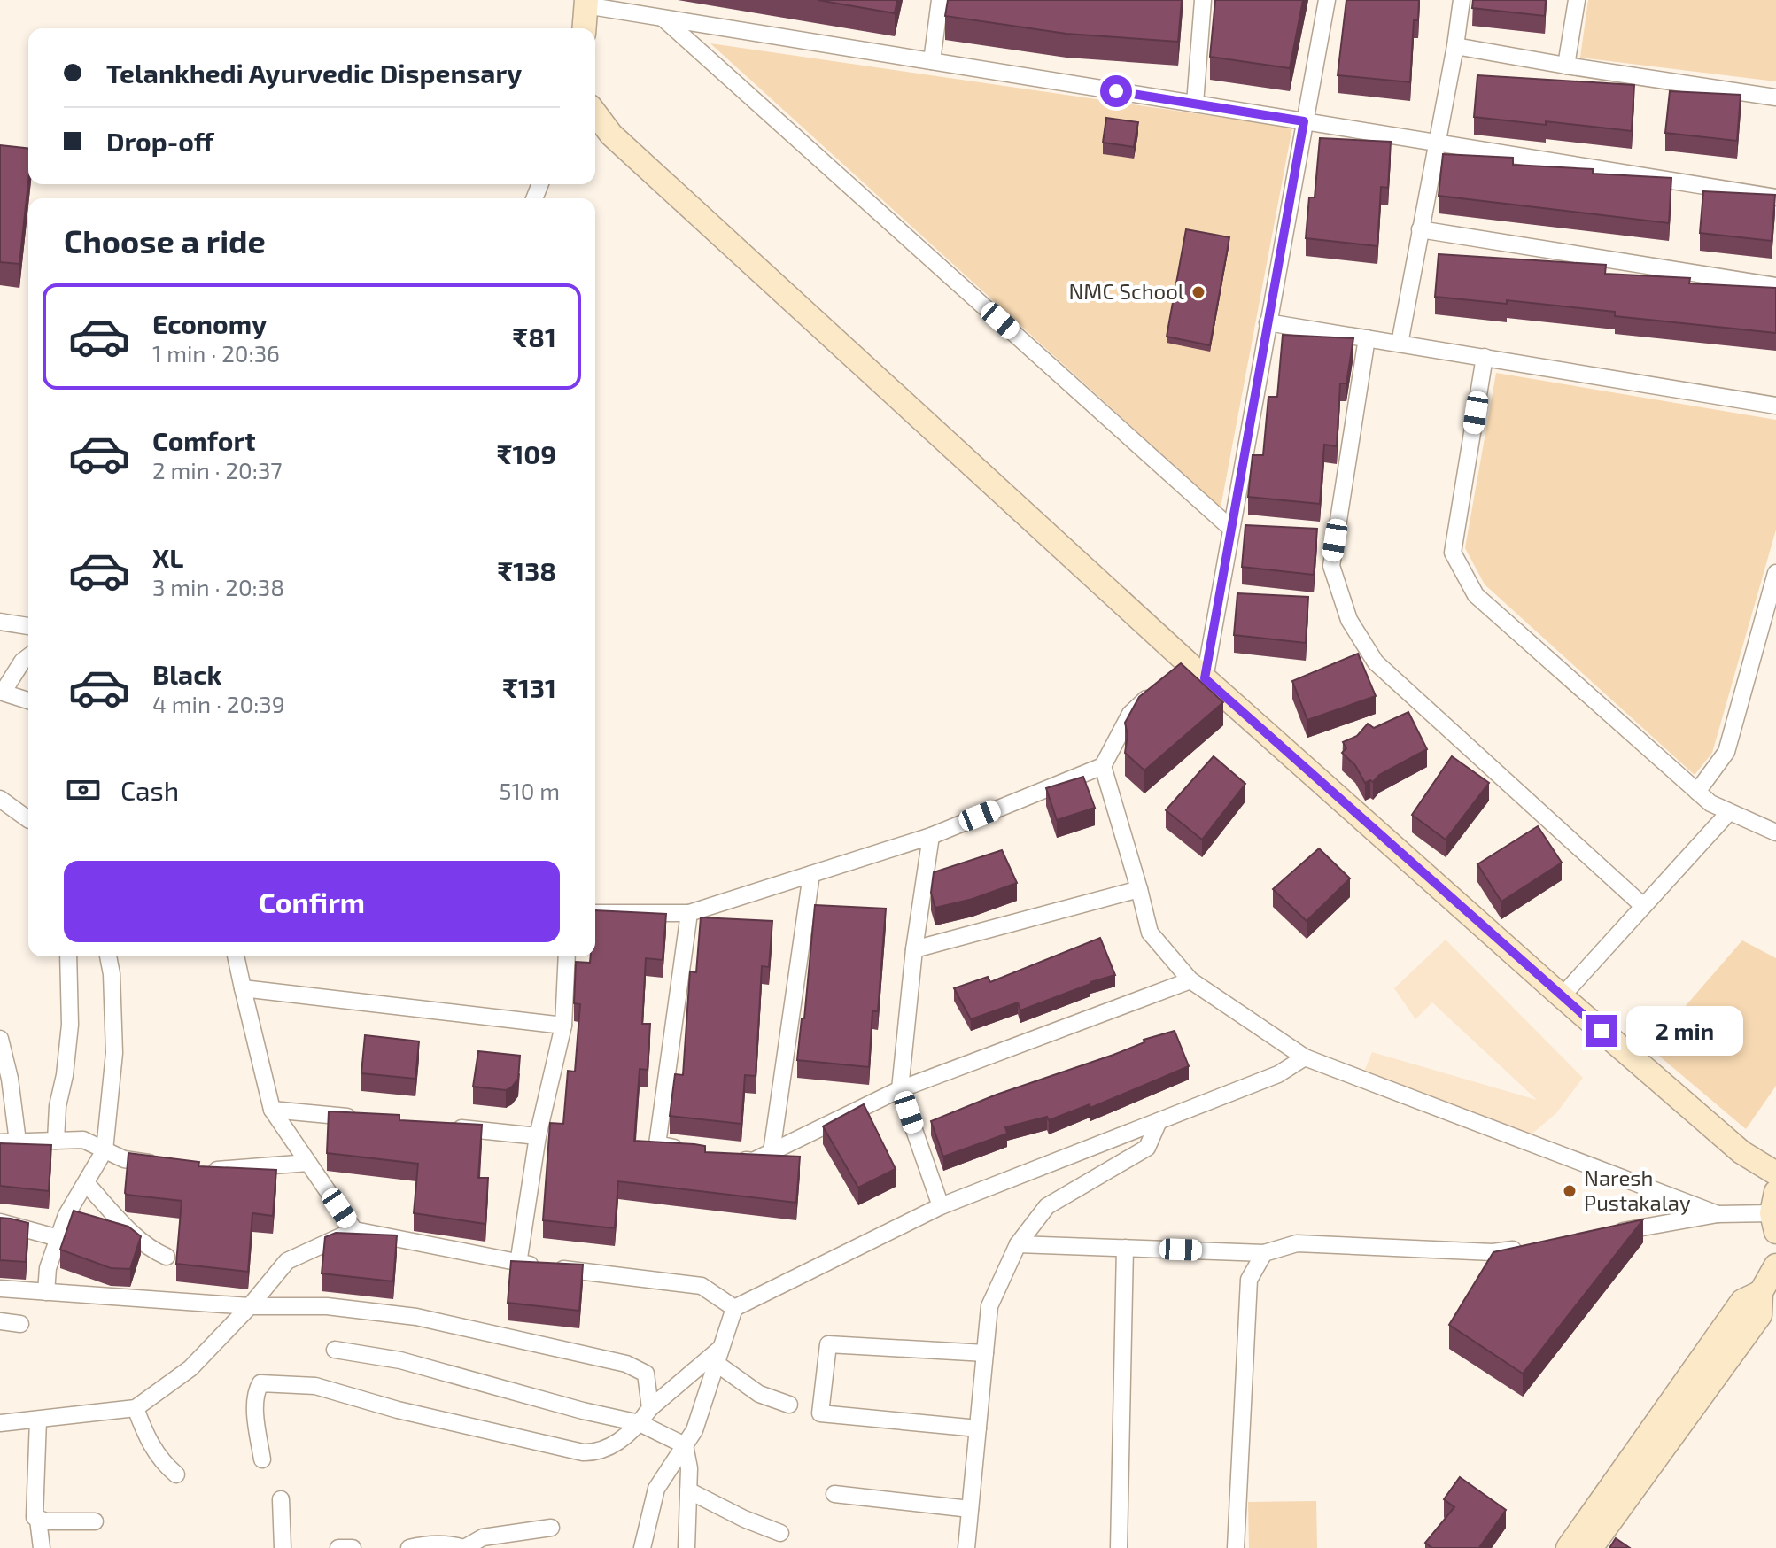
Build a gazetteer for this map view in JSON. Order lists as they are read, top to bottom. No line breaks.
{"places":["NMC School","Naresh Pustakalay"],"page":{"banner":["Telankhedi Ayurvedic Dispensary","Drop-off"],"heading":"Choose a ride","list":[{"name":"Economy","note":"1 min · 20:36","value":"₹81"},{"name":"Comfort","note":"2 min · 20:37","value":"₹109"},{"name":"XL","note":"3 min · 20:38","value":"₹138"},{"name":"Black","note":"4 min · 20:39","value":"₹131"}],"pay":["Cash","510 m"],"buttons":"Confirm","bubble":"2 min"}}
